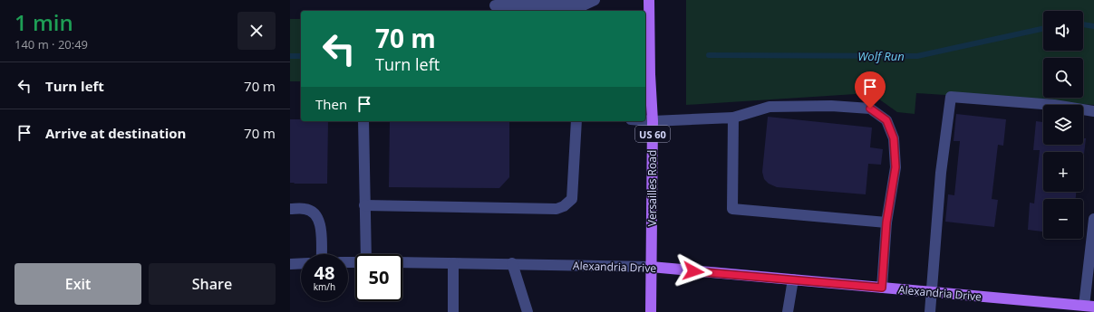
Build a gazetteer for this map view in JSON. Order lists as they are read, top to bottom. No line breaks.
{"streets":{"main road":["US 60","Versailles Road","Alexandria Drive"]},"crossings":[["Versailles Road","Alexandria Drive"]],"water":["Wolf Run"],"page":{"heading":["1 min","140 m · 20:49"],"map_buttons":["+","−"],"turn":["70 m","Turn left"],"list":[{"name":"Turn left","value":"70 m"},{"name":"Arrive at destination","value":"70 m"}],"then":"Then","speed":"48 km/h","limit":"50","buttons":["Exit","Share"]}}
